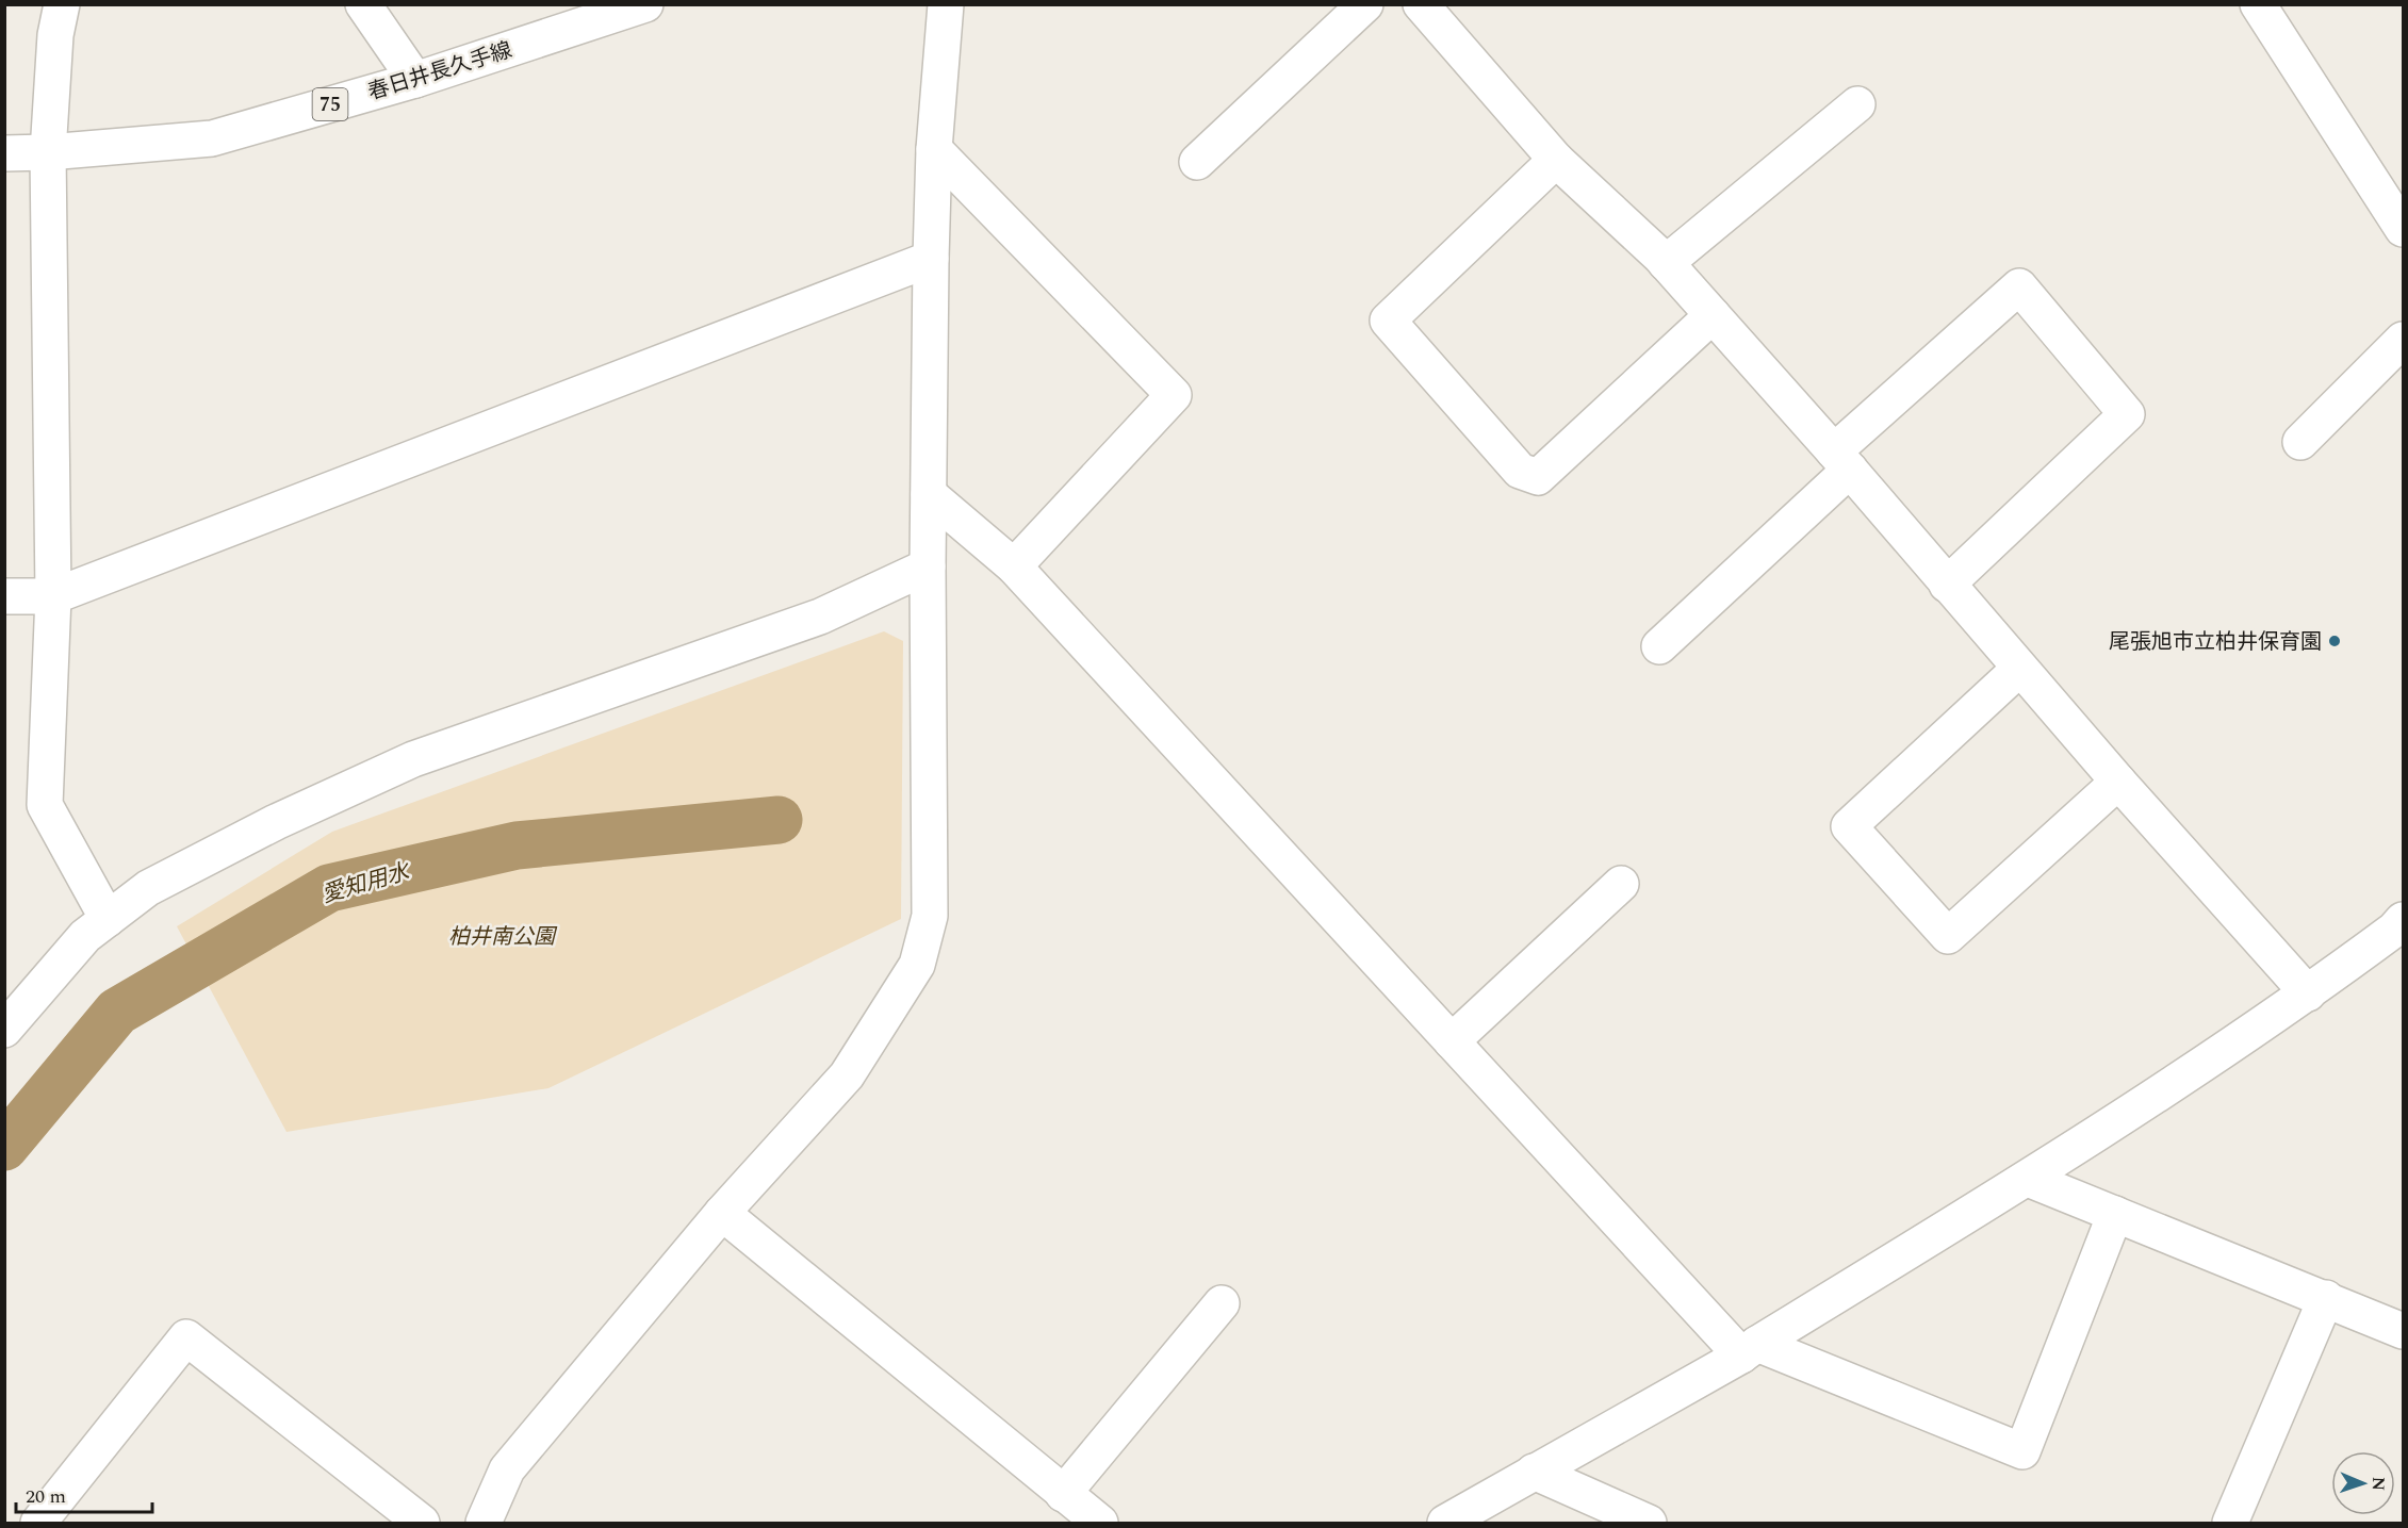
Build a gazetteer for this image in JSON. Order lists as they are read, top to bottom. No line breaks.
{"streets":{"street":["春日井長久手線","75"]},"water":["愛知用水"],"parks":["柏井南公園"],"places":["尾張旭市立柏井保育園"],"scale_bar":"20 m","north":"right"}
